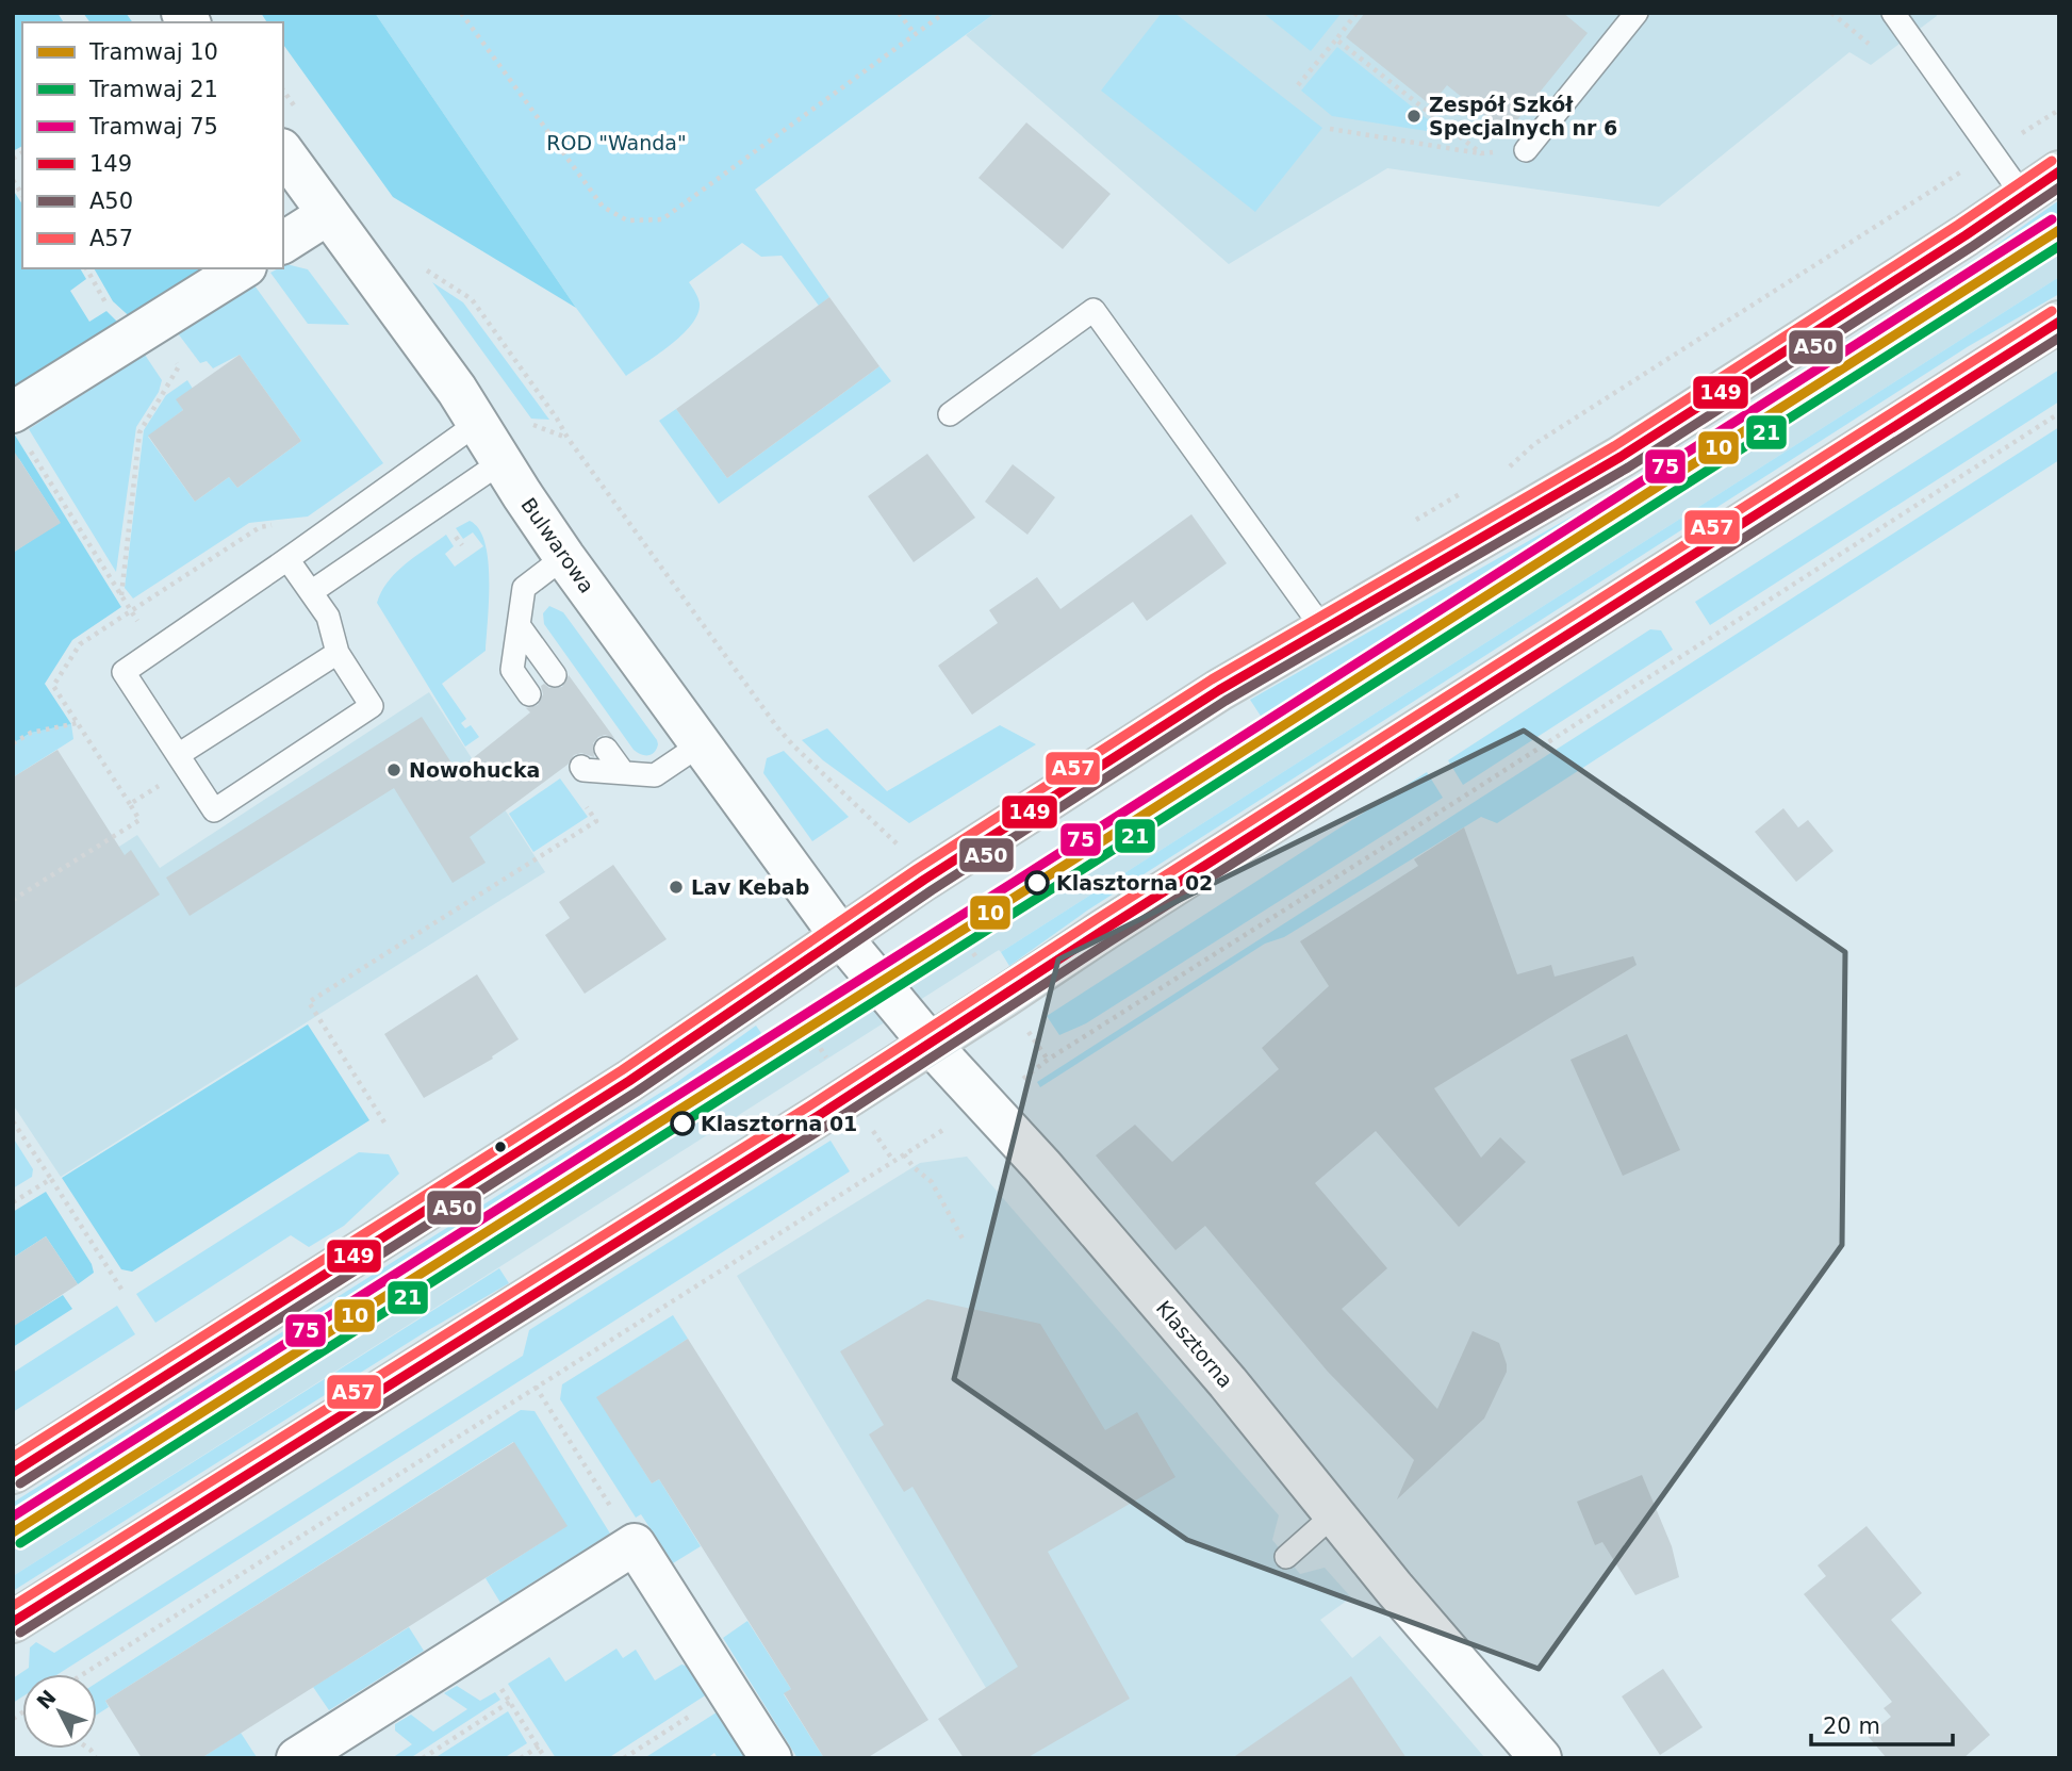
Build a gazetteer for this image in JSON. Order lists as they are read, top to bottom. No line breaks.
{"streets":{"street":["Bulwarowa","Klasztorna"]},"crossings":[["Bulwarowa","Klasztorna"]],"parks":["ROD \"Wanda\""],"places":["Zespół Szkół Specjalnych nr 6","Nowohucka","Klasztorna 02","Lav Kebab","Klasztorna 01"],"lines":["transit line A57","transit line 149","transit line A50","tram line 75","tram line 10","tram line 21"],"legend":["Tramwaj 10","Tramwaj 21","Tramwaj 75","149","A50","A57"],"scale_bar":"20 m","north":"top left"}
